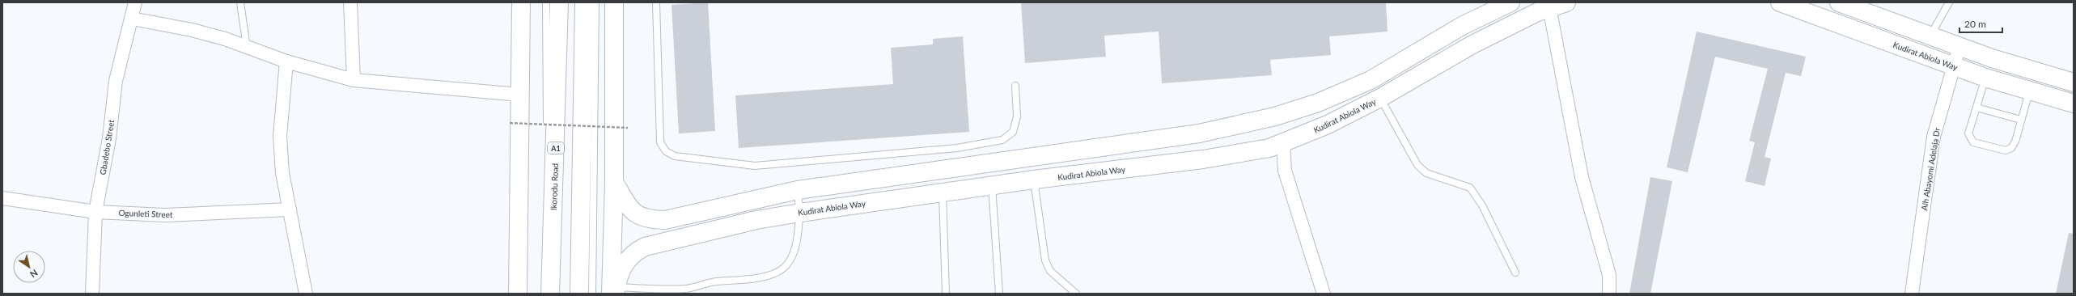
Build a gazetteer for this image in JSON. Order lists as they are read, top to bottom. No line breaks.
{"streets":{"main road":["Kudirat Abiola Way","A1","Ikorodu Road"],"street":["Gbadebo Street","Alh Abayomi Adelaja Dr","Ogunleti Street"]},"crossings":[["Kudirat Abiola Way","Alh Abayomi Adelaja Dr"],["Gbadebo Street","Ogunleti Street"]],"scale_bar":"20 m","north":"bottom right"}
